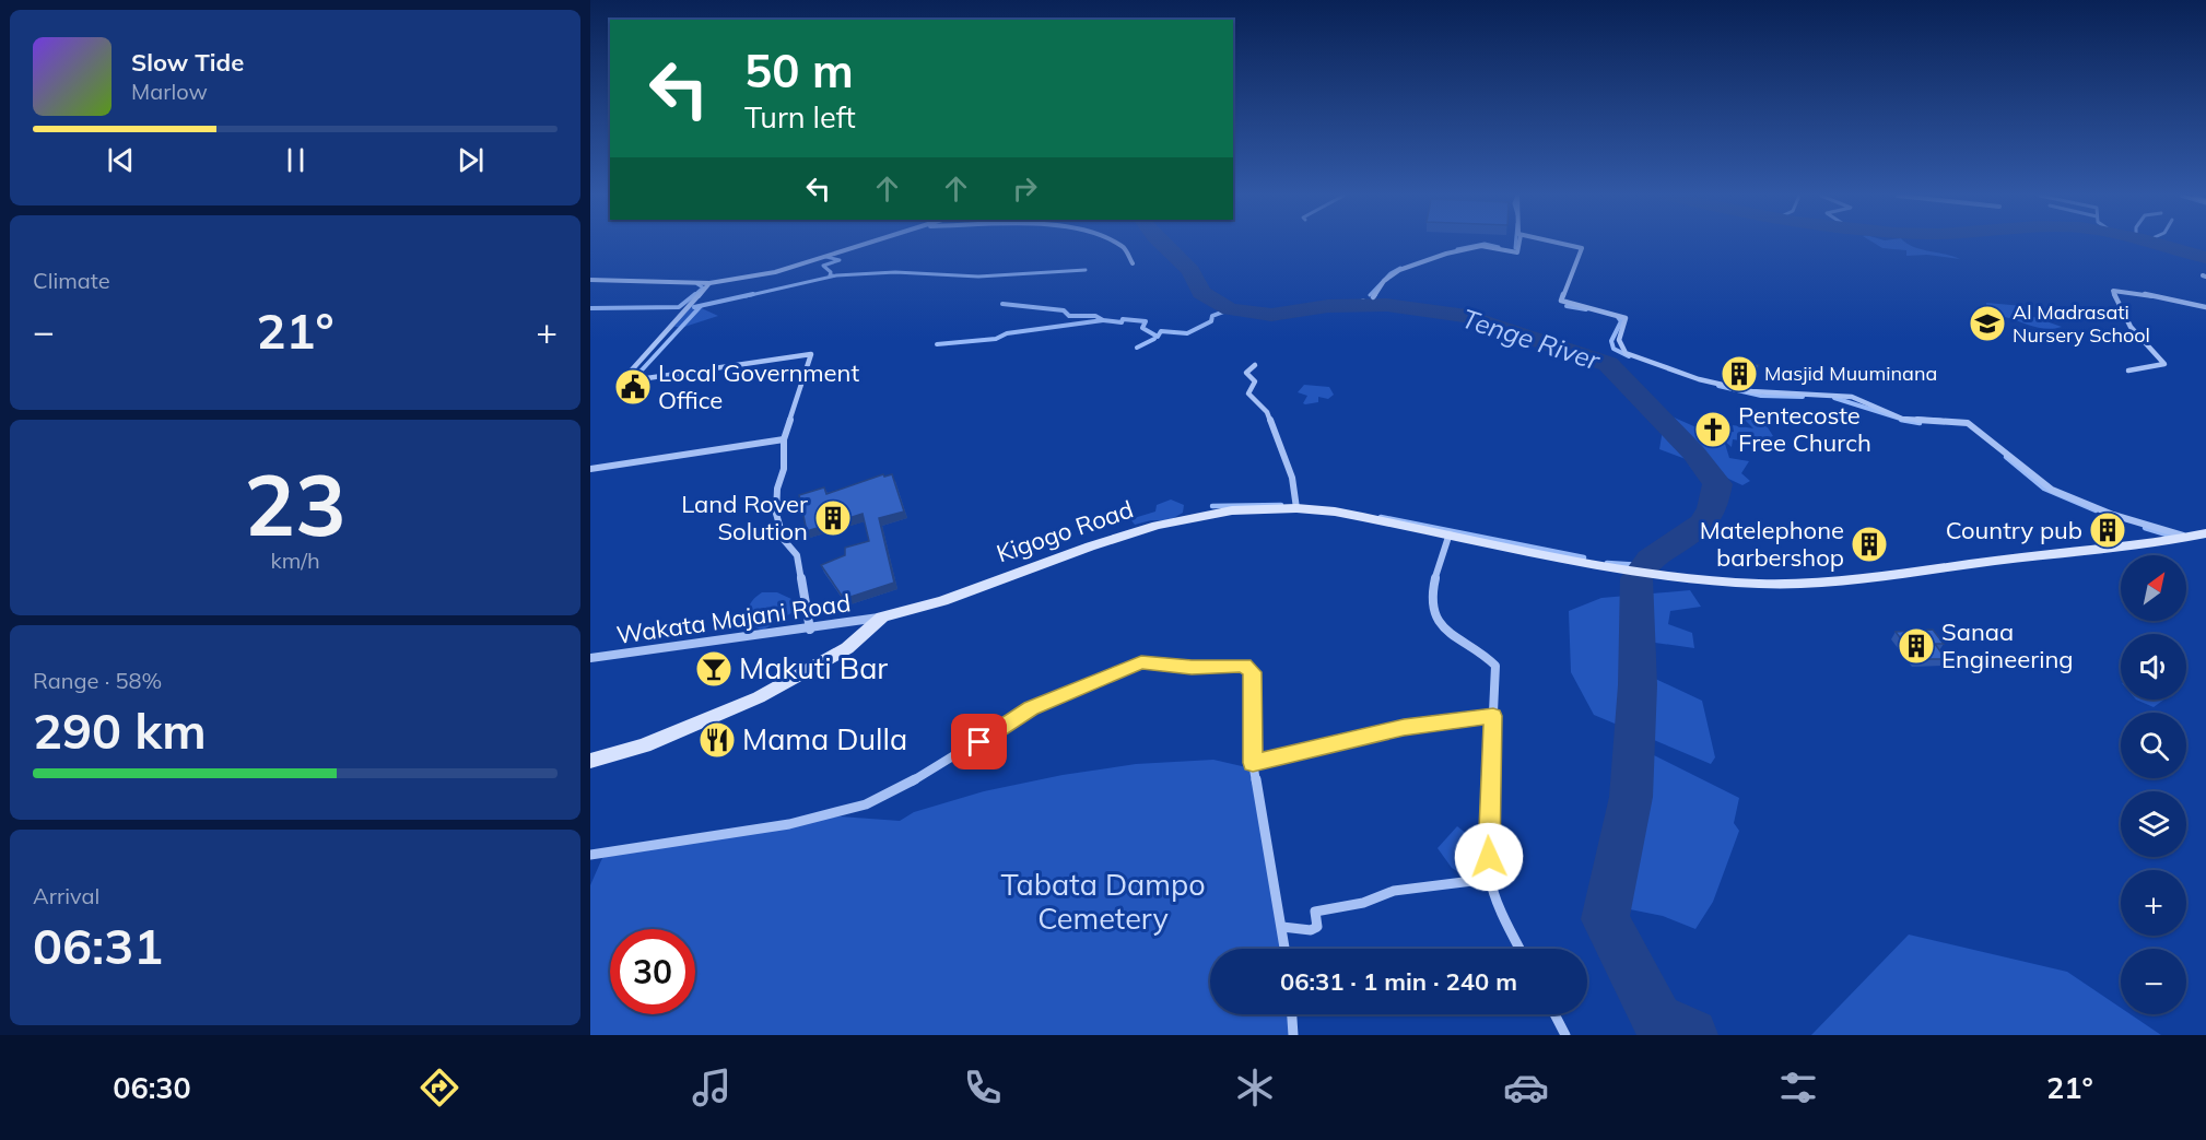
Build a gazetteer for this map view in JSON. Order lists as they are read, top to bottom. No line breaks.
{"streets":{"street":["Kigogo Road","Wakata Majani Road"]},"crossings":[["Kigogo Road","Wakata Majani Road"]],"water":["Tenge River"],"parks":["Tabata Dampo Cemetery"],"places":{"school or university":["Al Madrasati Nursery School"],"building":["Masjid Muuminana","Land Rover Solution","Country pub","Matelephone barbershop","Sanaa Engineering"],"public building":["Local Government Office"],"church":["Pentecoste Free Church"],"bar":["Makuti Bar"],"restaurant":["Mama Dulla"]},"north":"top right","page":{"turn":["50 m","Turn left"],"song":["Slow Tide","Marlow"],"tile":["Climate",["23","km/h"],["Range · 58%","290 km"],["Arrival","06:31"]],"heat":["−","21°","+"],"map_buttons":["+","−"],"limit":"30","trip":"06:31 · 1 min · 240 m","tabs":["06:30","21°"]}}
